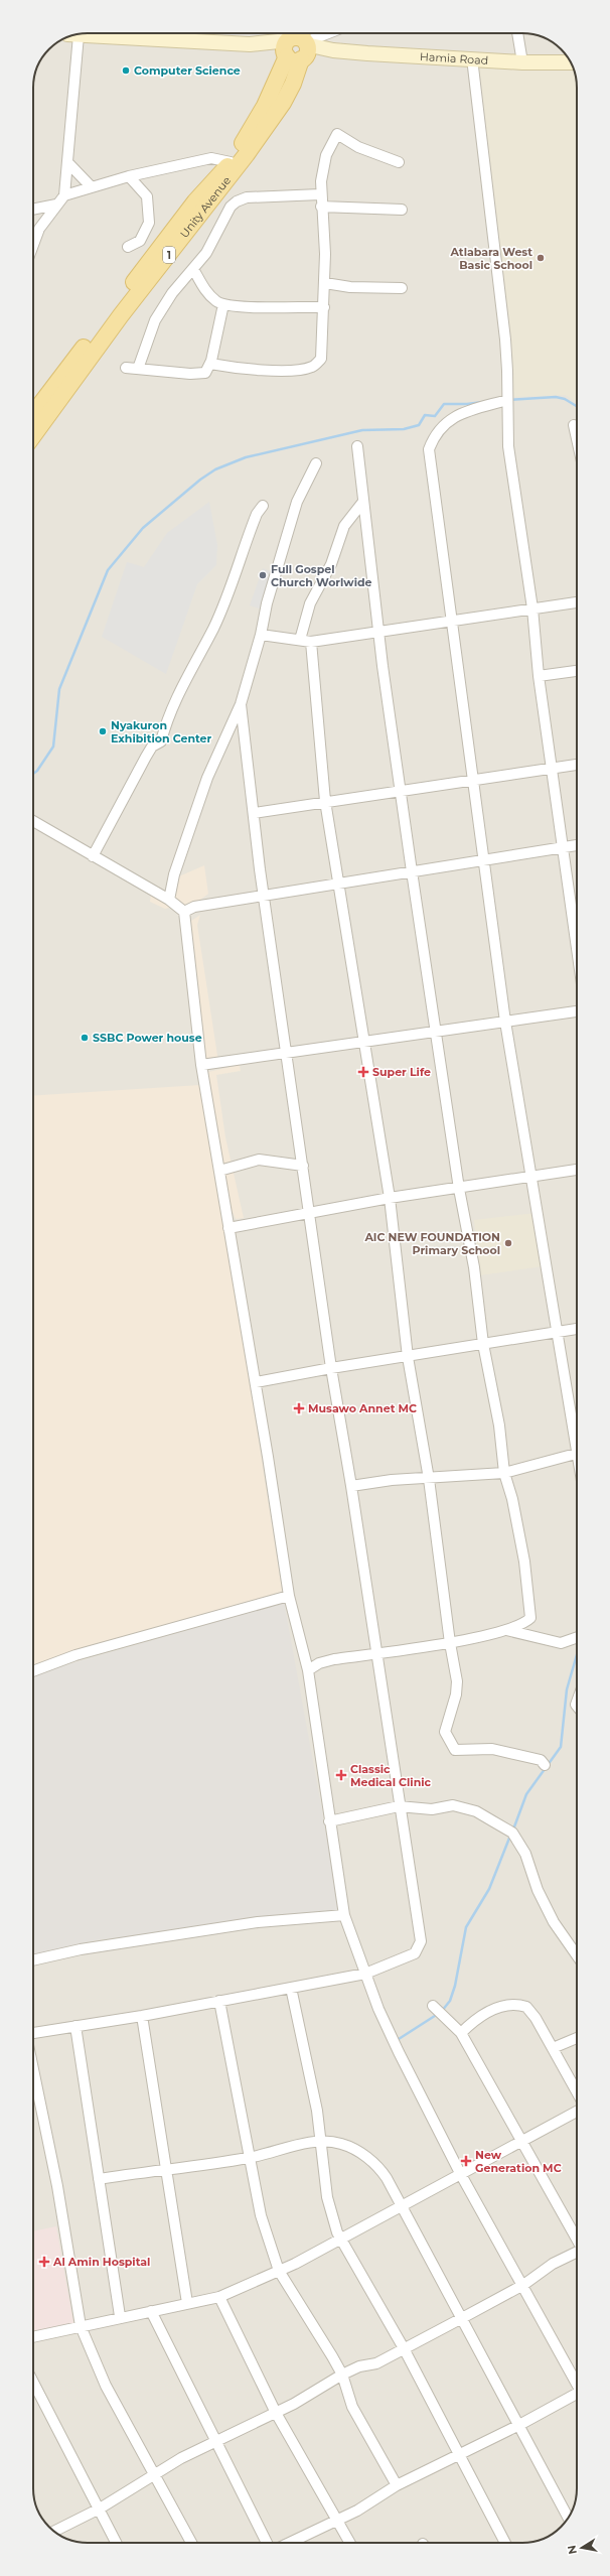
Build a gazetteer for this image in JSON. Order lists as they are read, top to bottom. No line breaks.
{"streets":{"main road":["Hamia Road","Unity Avenue","1"]},"crossings":[["Hamia Road","Unity Avenue"]],"places":{"other":["Computer Science","Atlabara West Basic School","Full Gospel Church Worlwide","Nyakuron Exhibition Center","SSBC Power house","AIC NEW FOUNDATION Primary School"],"health":["Super Life","Musawo Annet MC","Classic Medical Clinic","New Generation MC","Al Amin Hospital"]},"north":"left"}
